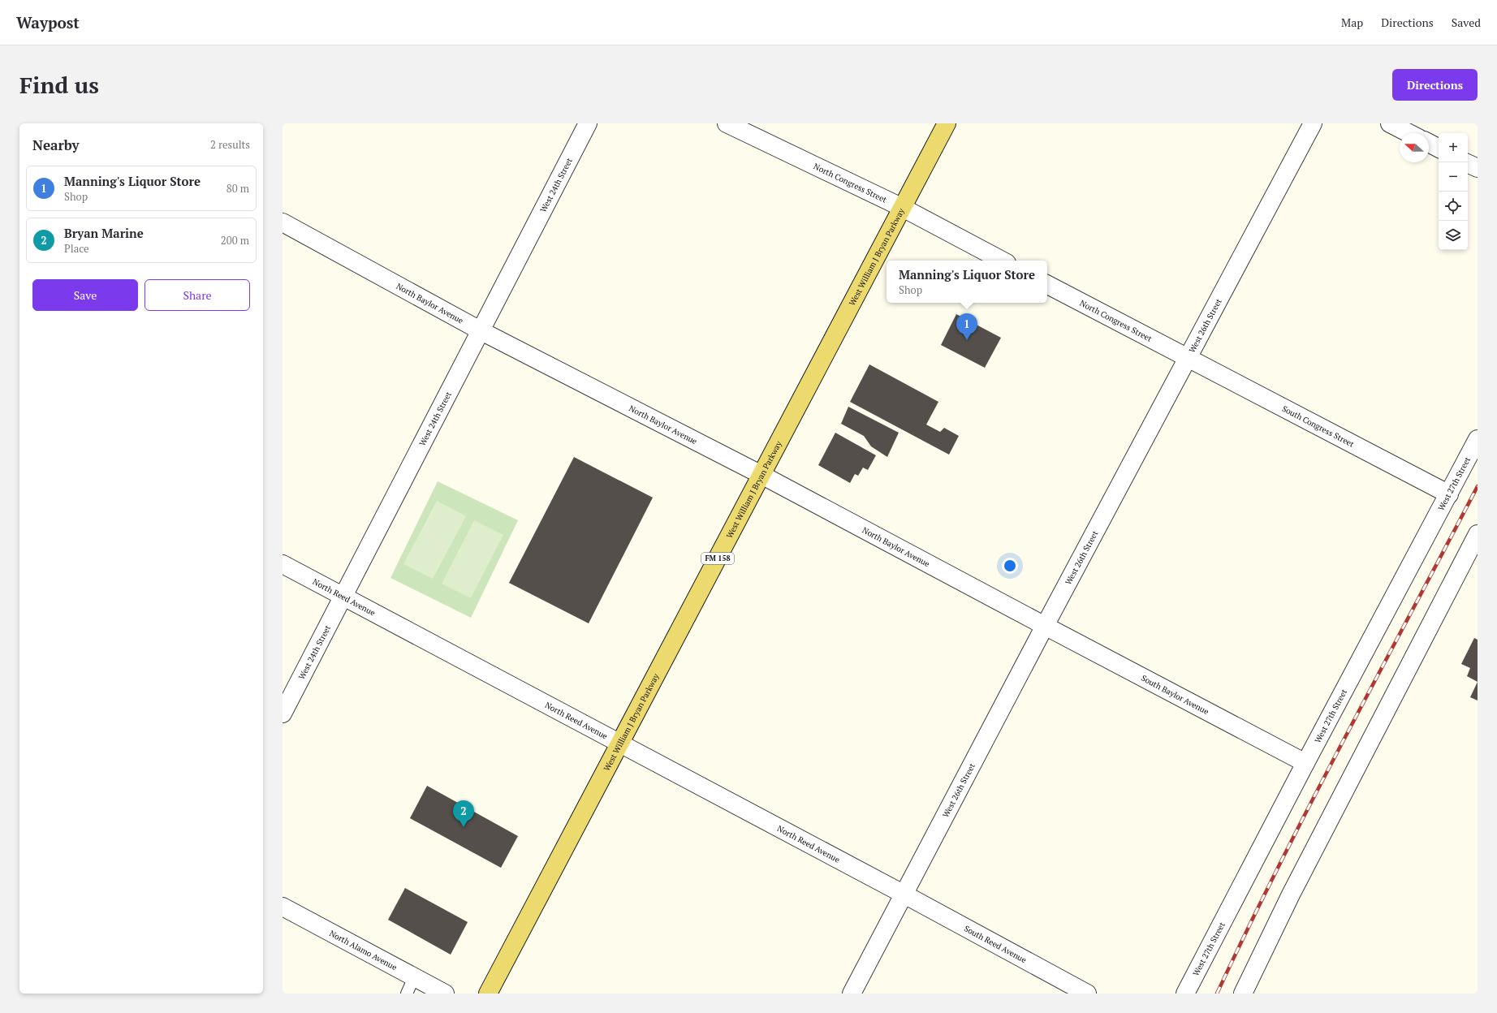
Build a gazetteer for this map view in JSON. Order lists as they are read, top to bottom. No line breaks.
{"streets":{"main road":["West William J Bryan Parkway","FM 158"],"street":["North Congress Street","West 24th Street","North Baylor Avenue","West 26th Street","South Congress Street","West 27th Street","North Reed Avenue","South Baylor Avenue","South Reed Avenue","North Alamo Avenue"]},"crossings":[["North Congress Street","West William J Bryan Parkway"],["North Congress Street","West 26th Street"],["North Congress Street","South Congress Street"],["West 24th Street","North Baylor Avenue"],["West 24th Street","North Reed Avenue"],["West William J Bryan Parkway","North Baylor Avenue"],["West William J Bryan Parkway","North Reed Avenue"],["North Baylor Avenue","West 26th Street"],["North Baylor Avenue","South Baylor Avenue"],["West 26th Street","South Congress Street"],["West 26th Street","North Reed Avenue"],["West 26th Street","South Baylor Avenue"],["West 26th Street","South Reed Avenue"],["South Congress Street","West 27th Street"],["West 27th Street","South Baylor Avenue"],["North Reed Avenue","South Reed Avenue"]],"north":"left","page":{"header":"Waypost","nav":["Map","Directions","Saved"],"buttons":["Directions",["Save","Share"]],"title":"Find us","heading":["Nearby","2 results"],"map_buttons":["+","−"],"list":[{"mark":"1","name":"Manning's Liquor Store","note":"Shop","value":"80 m"},{"mark":"2","name":"Bryan Marine","note":"Place","value":"200 m"}],"popup":["Manning's Liquor Store","Shop"],"pins":["1","2"]}}
